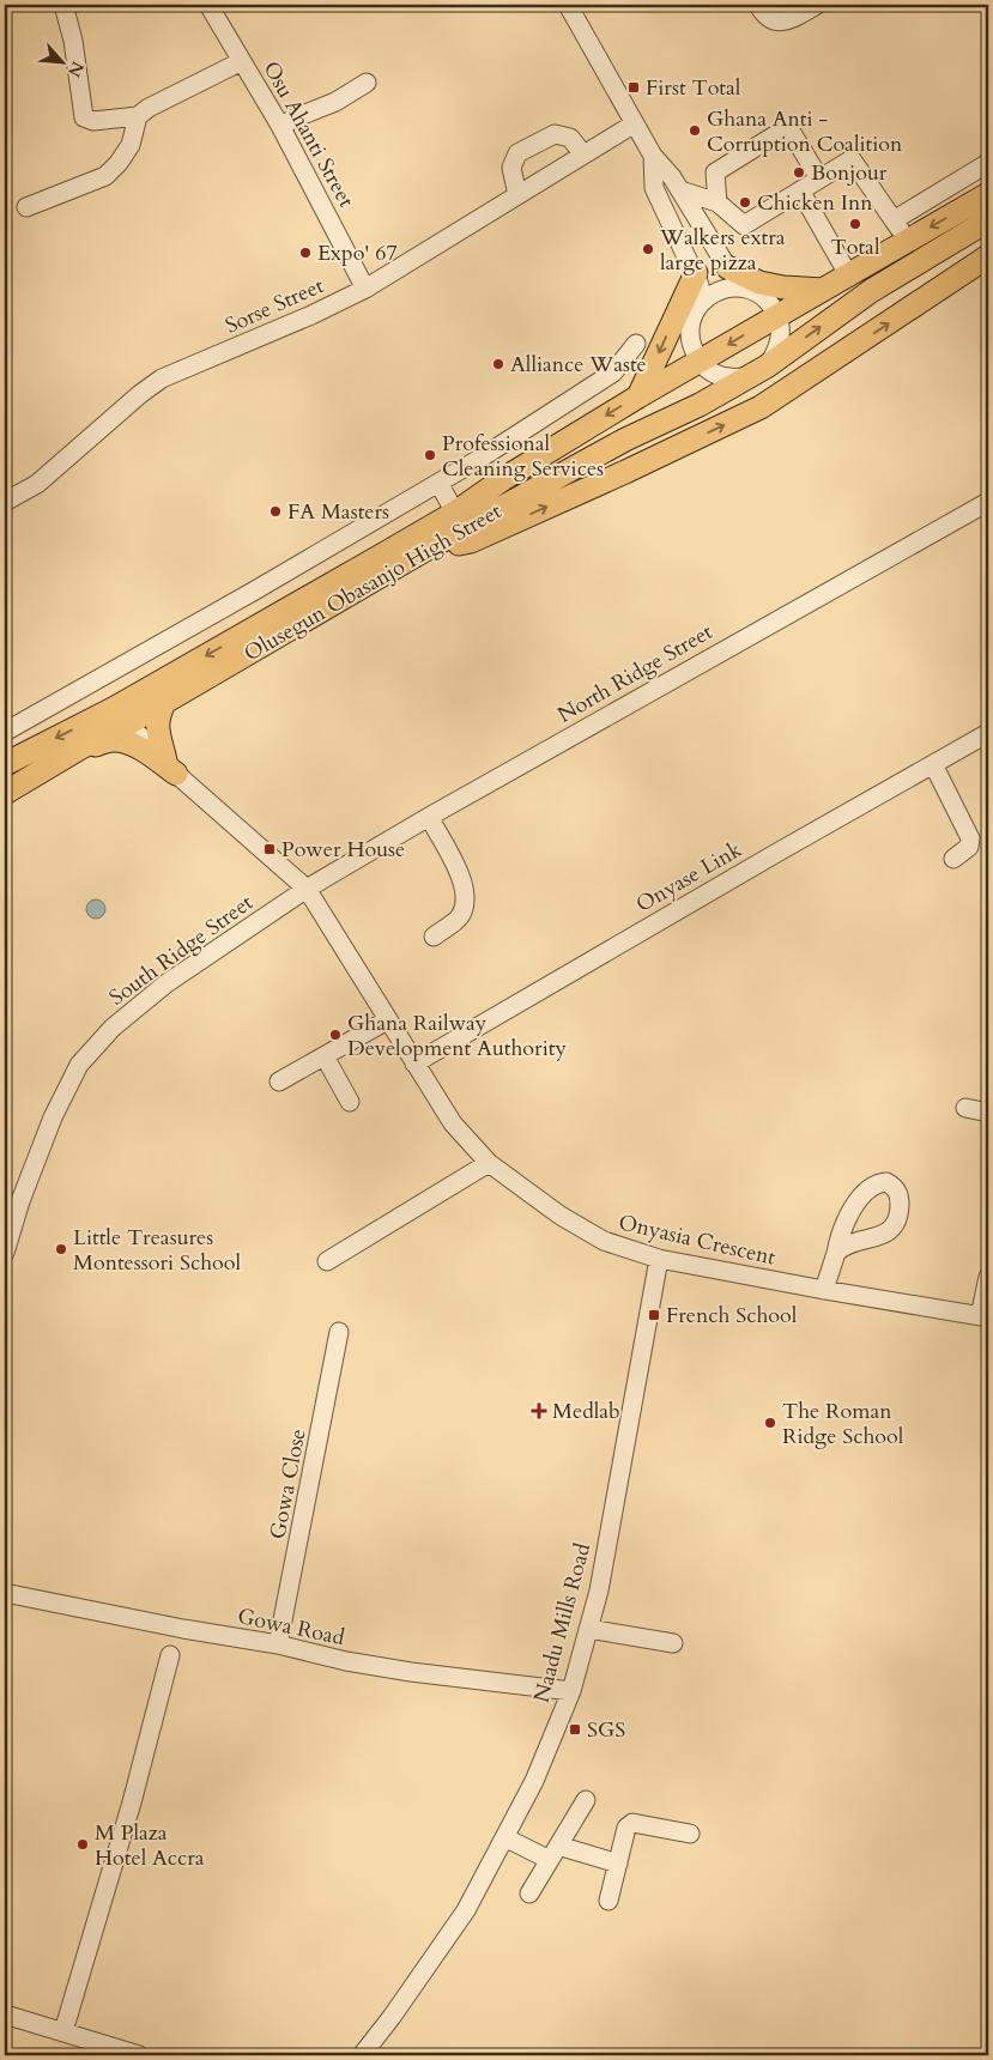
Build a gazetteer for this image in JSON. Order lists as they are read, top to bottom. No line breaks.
{"streets":{"main road":["Olusegun Obasanjo High Street"],"street":["Osu Ahanti Street","Sorse Street","North Ridge Street","Onyase Link","South Ridge Street","Onyasia Crescent","Gowa Close","Naadu Mills Road","Gowa Road"]},"crossings":[["Osu Ahanti Street","Sorse Street"],["Olusegun Obasanjo High Street","Onyasia Crescent"],["North Ridge Street","South Ridge Street"],["North Ridge Street","Onyasia Crescent"],["Onyase Link","Onyasia Crescent"],["South Ridge Street","Onyasia Crescent"],["Onyasia Crescent","Naadu Mills Road"],["Gowa Close","Gowa Road"],["Naadu Mills Road","Gowa Road"]],"places":{"transit":["First Total","Power House","French School","SGS"],"other":["Ghana Anti - Corruption Coalition","Bonjour","Chicken Inn","Total","Walkers extra large pizza","Expo' 67","Alliance Waste","Professional Cleaning Services","FA Masters","Ghana Railway Development Authority","Little Treasures Montessori School","The Roman Ridge School","M Plaza Hotel Accra"],"health":["Medlab"]},"north":"bottom right"}
